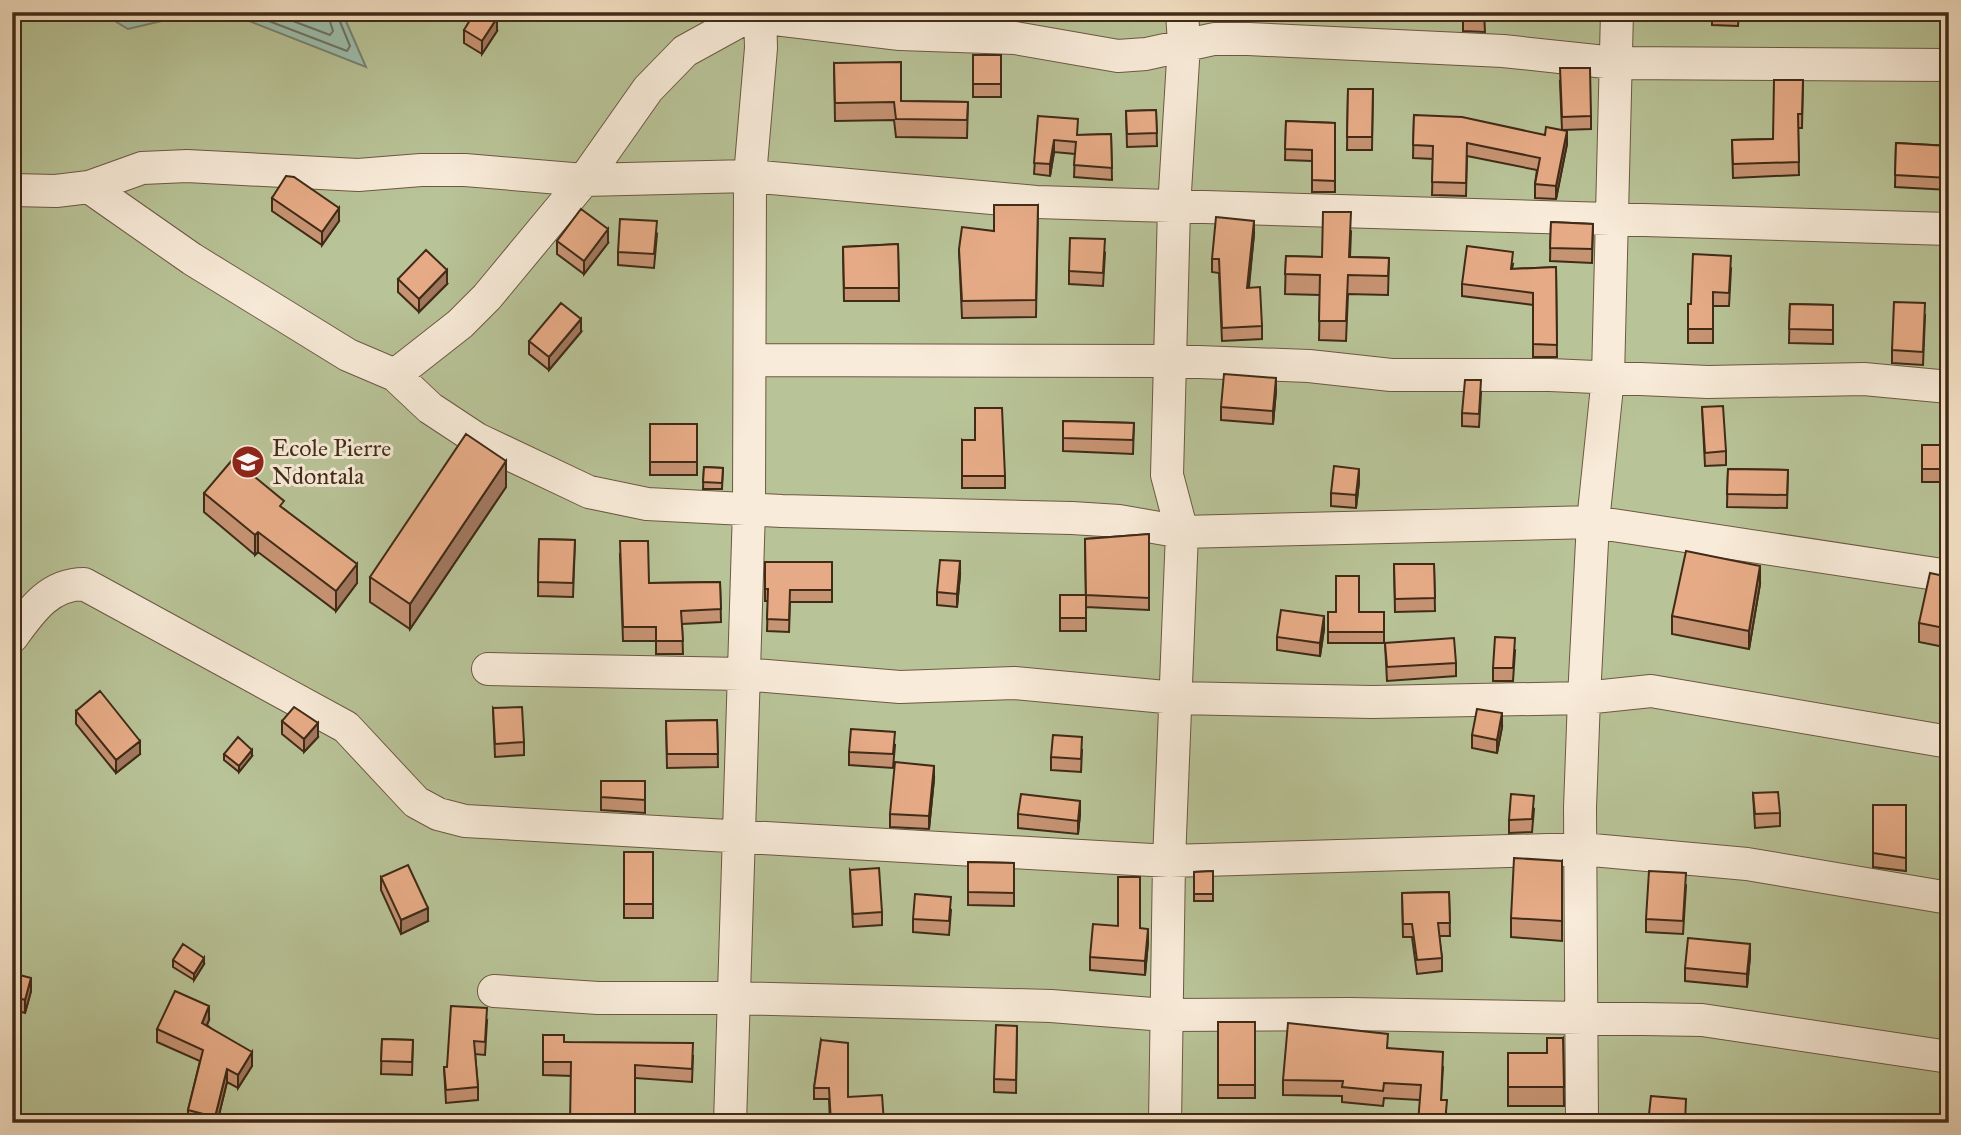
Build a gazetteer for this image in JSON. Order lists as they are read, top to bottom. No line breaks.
{"places":{"school or university":["Ecole Pierre Ndontala"]}}
